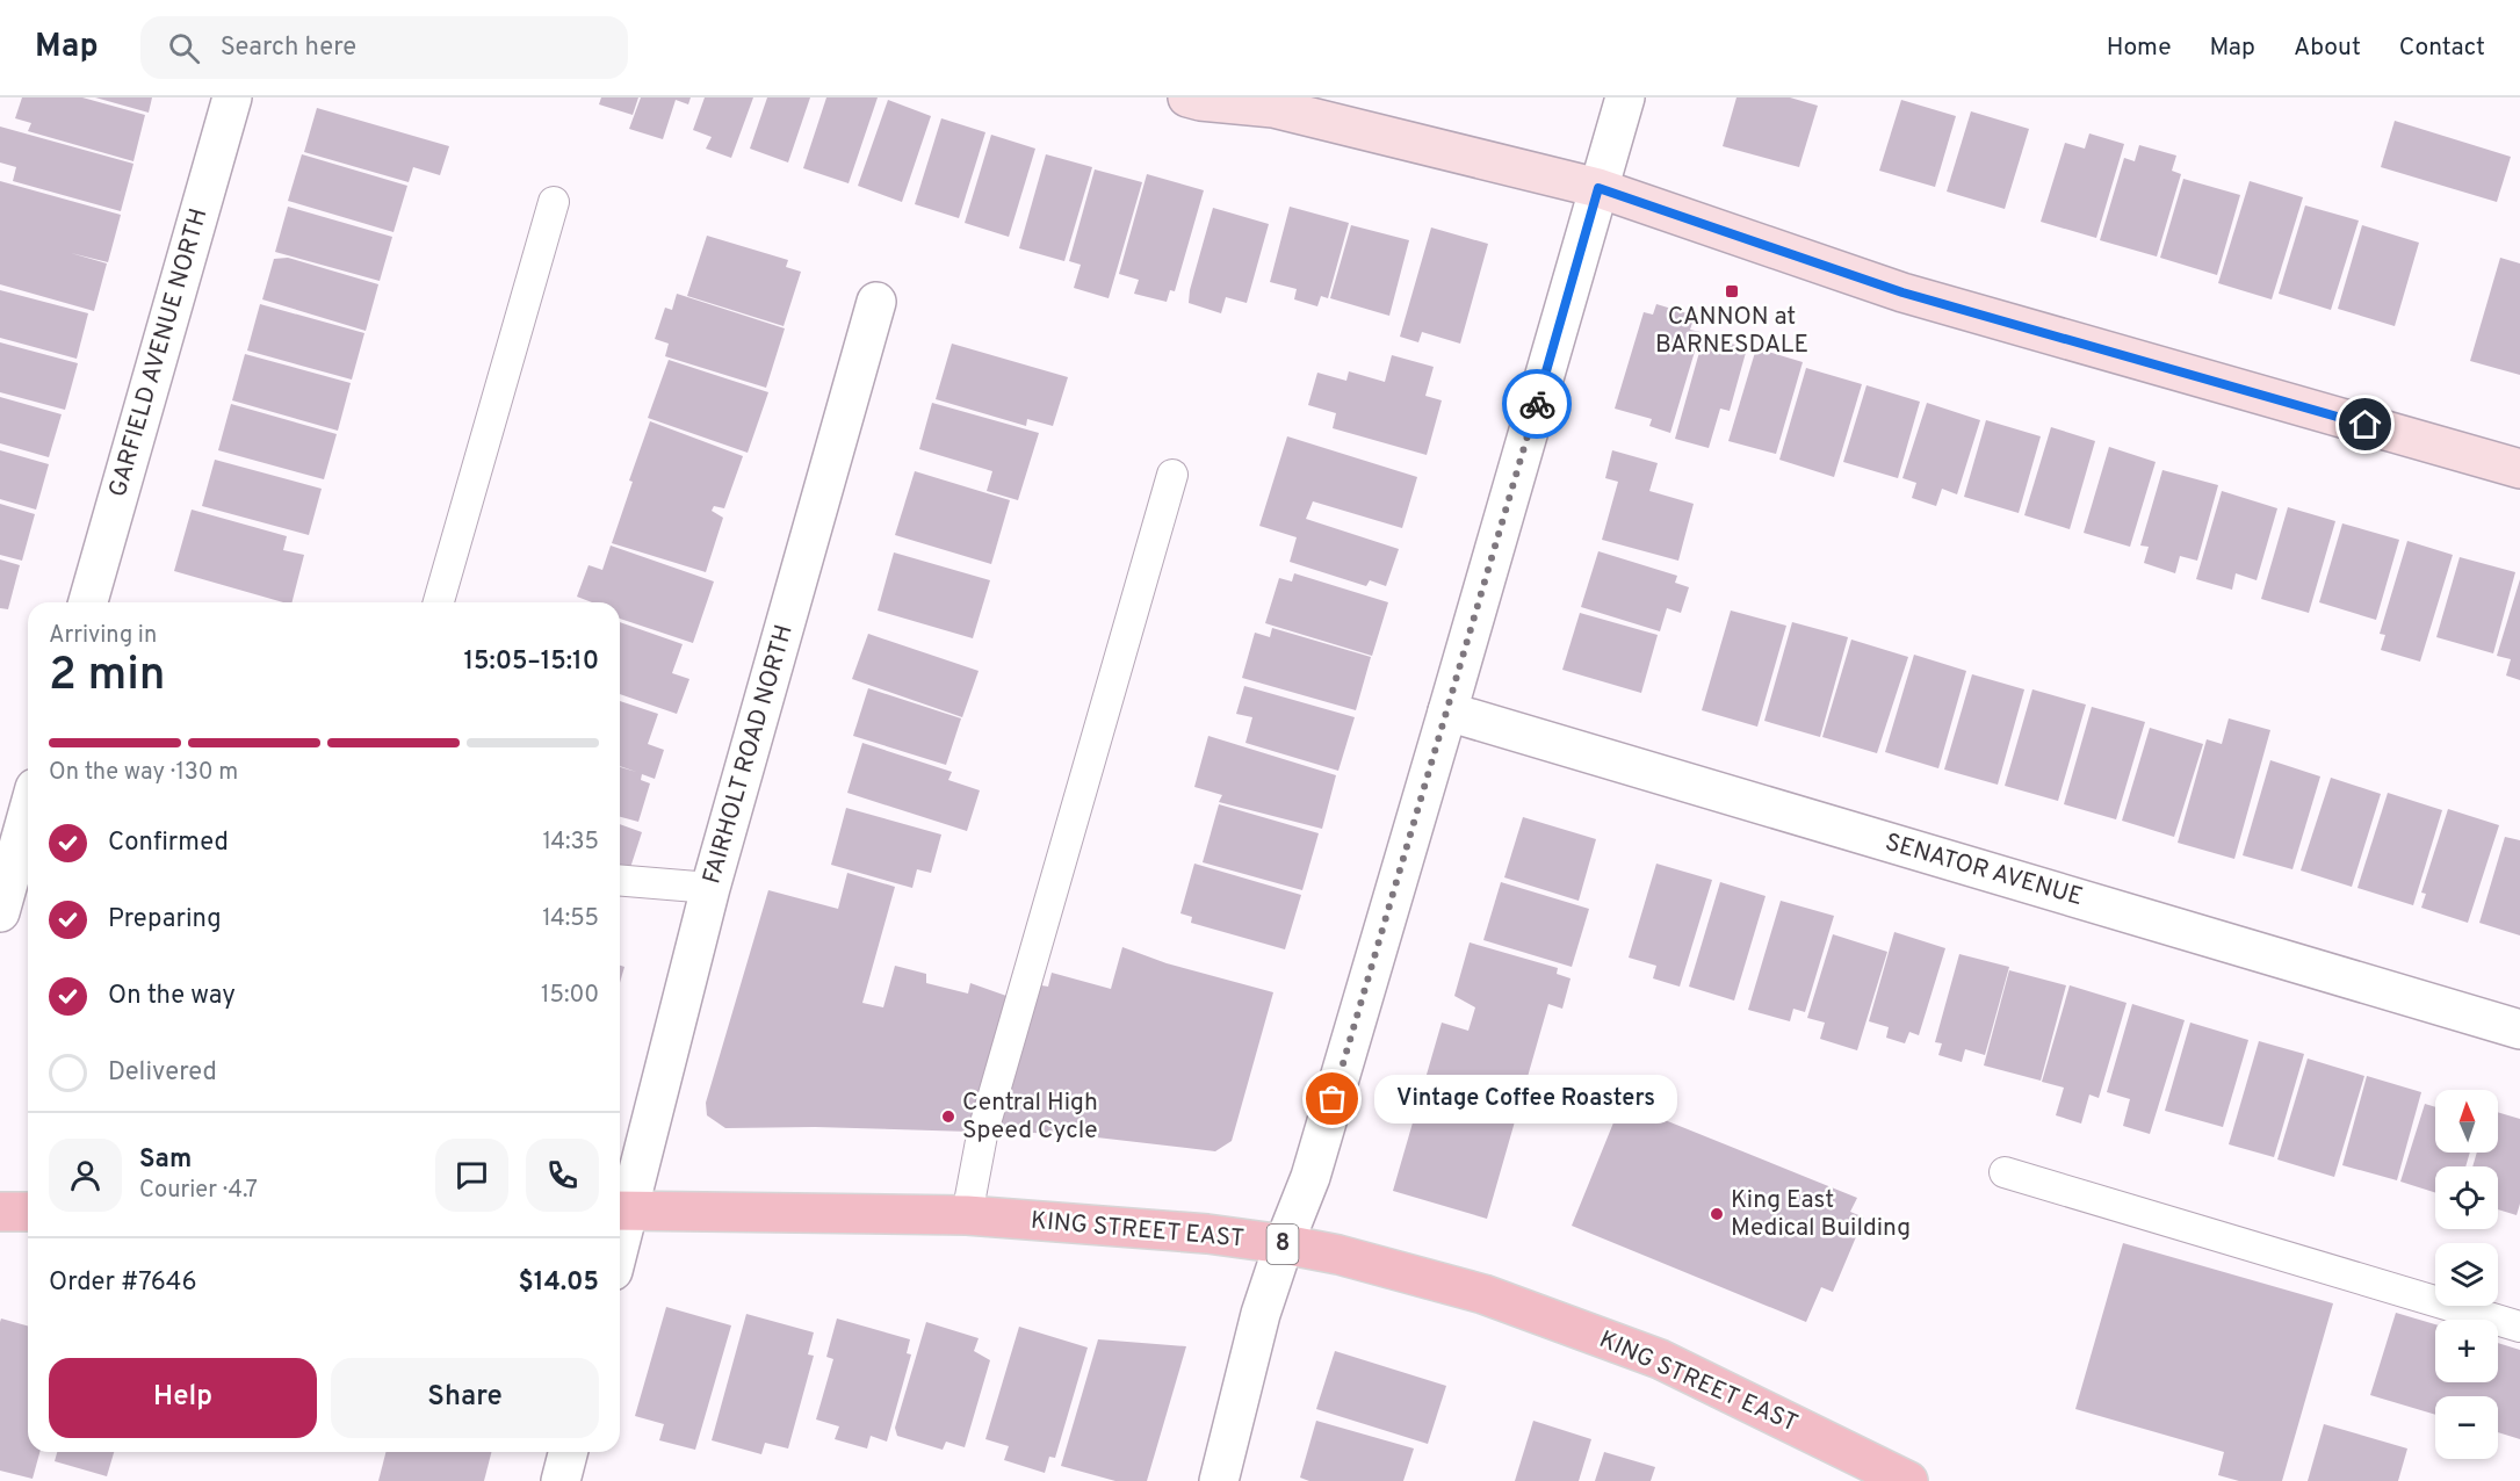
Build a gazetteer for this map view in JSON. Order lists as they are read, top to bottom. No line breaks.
{"streets":{"main road":["KING STREET EAST","8"],"street":["GARFIELD AVENUE NORTH","FAIRHOLT ROAD NORTH","SENATOR AVENUE"]},"crossings":[["FAIRHOLT ROAD NORTH","KING STREET EAST"]],"places":{"transit":["CANNON at BARNESDALE"],"other":["Vintage Coffee Roasters","Central High Speed Cycle","King East Medical Building"]},"north":"top","page":{"header":"Map","search":"Search here","nav":["Home","Map","About","Contact"],"heading":["2 min","Arriving in","15:05–15:10"],"panel":["Sam","Courier · 4.7","Order #7646","$14.05"],"bar":"On the way · 130 m","list":[["Confirmed","14:35"],["Preparing","14:55"],["On the way","15:00"],"Delivered"],"bubble":"Vintage Coffee Roasters","map_buttons":["+","−"],"buttons":["Help","Share"]}}
